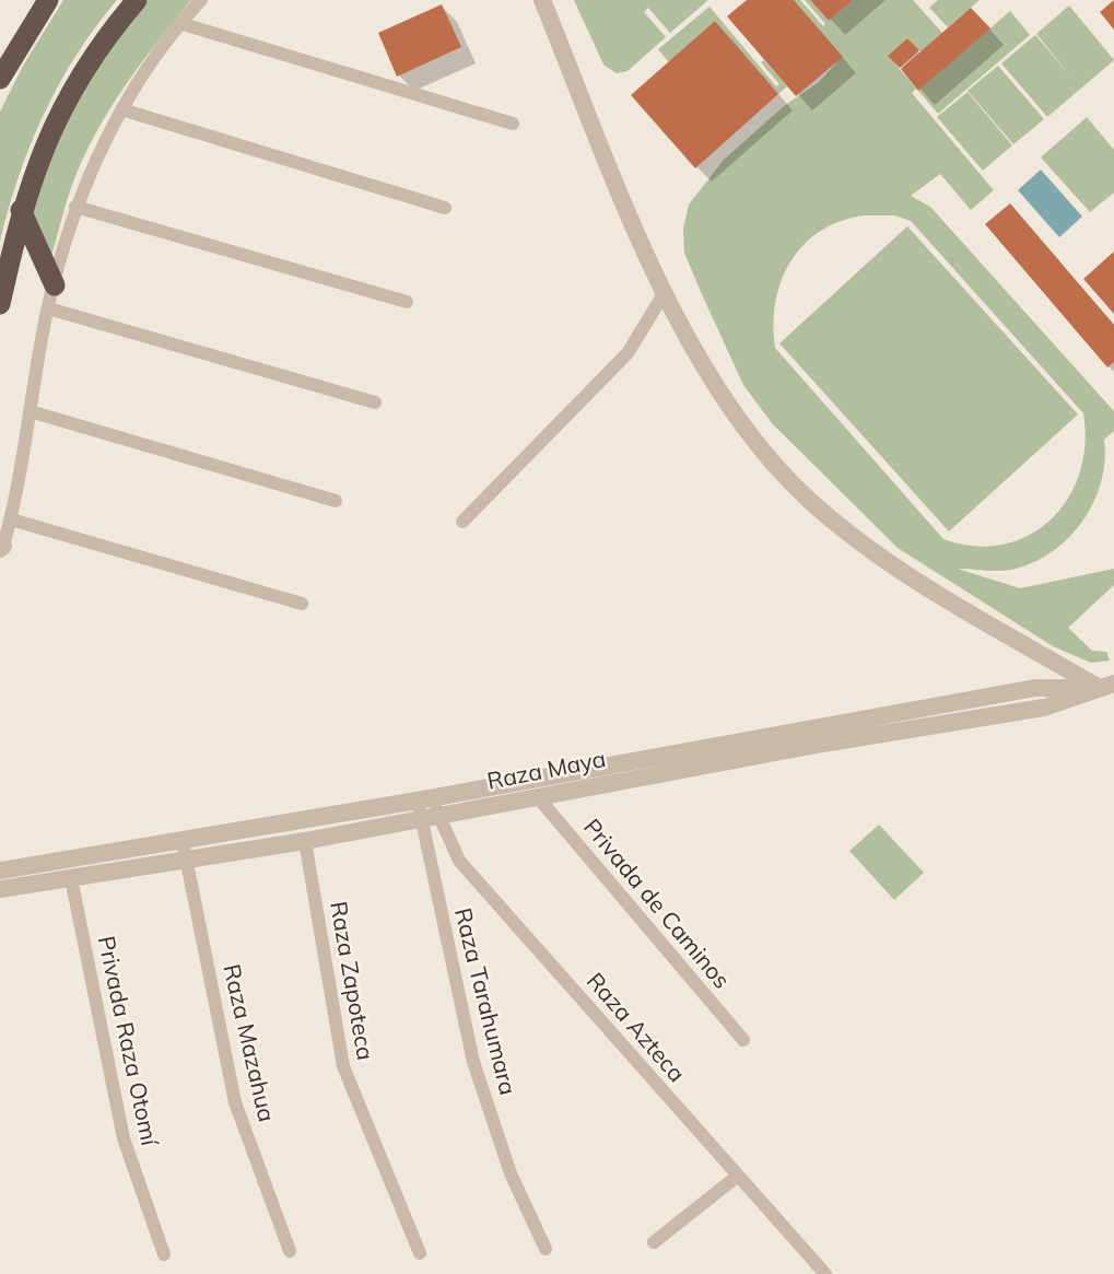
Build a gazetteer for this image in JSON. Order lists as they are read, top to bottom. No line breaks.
{"streets":{"street":["Raza Maya","Privada de Caminos","Raza Zapoteca","Raza Tarahumara","Raza Azteca","Privada Raza Otomí","Raza Mazahua"]},"crossings":[["Raza Maya","Privada de Caminos"],["Raza Maya","Raza Zapoteca"],["Raza Maya","Raza Tarahumara"],["Raza Maya","Raza Azteca"],["Raza Maya","Privada Raza Otomí"],["Raza Maya","Raza Mazahua"]]}
